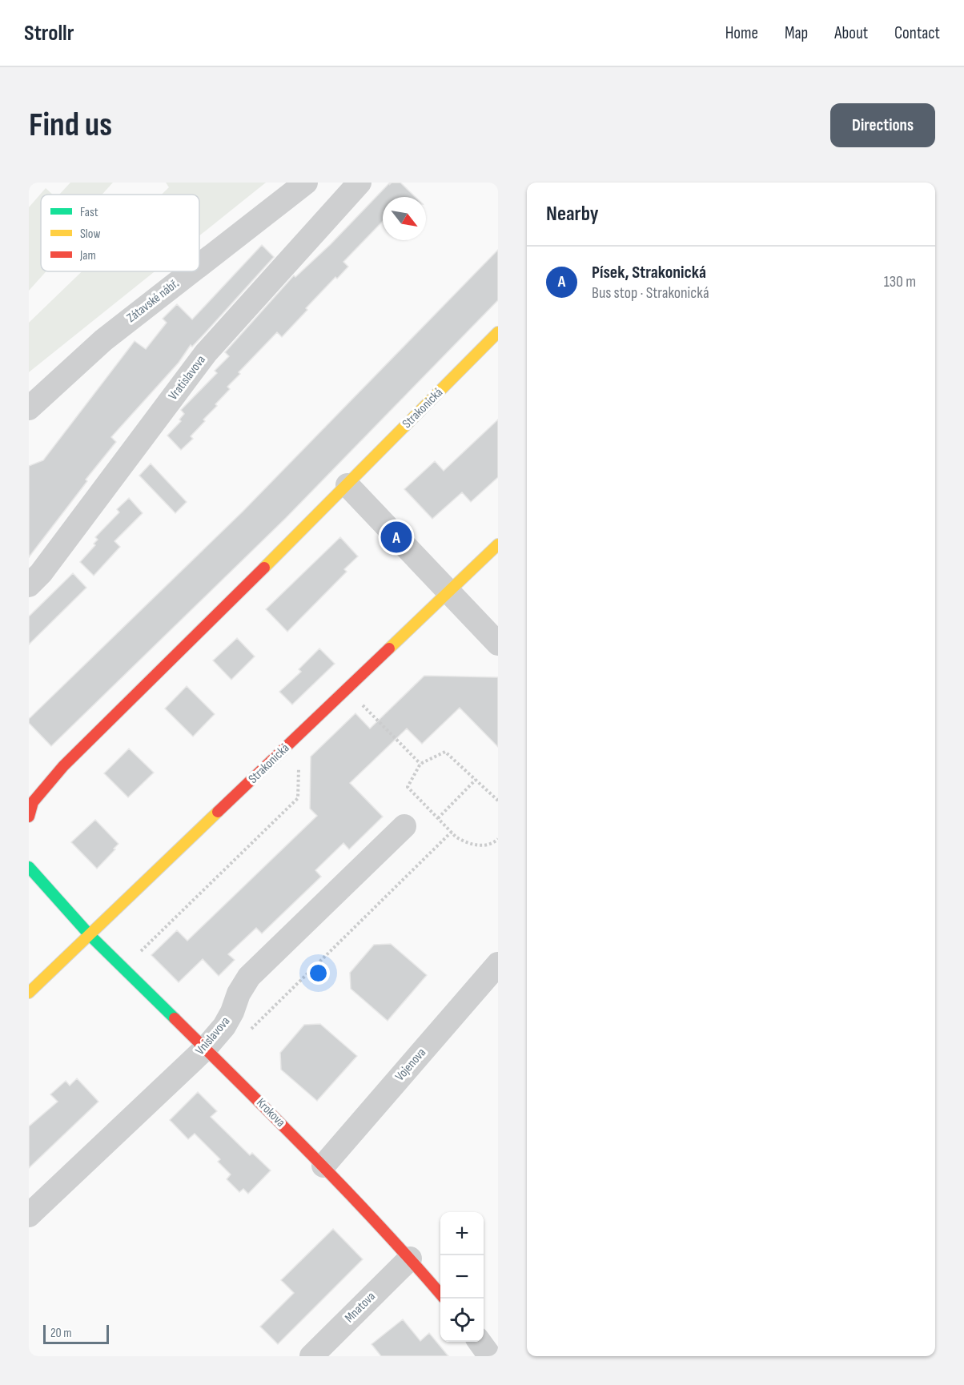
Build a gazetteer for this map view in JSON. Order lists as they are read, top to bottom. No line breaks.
{"streets":{"street":["Zátavské nábř.","Vratislavova","Strakonická","Vnislavova","Vojenova","Krokova","Mnatova"]},"crossings":[["Strakonická","Krokova"],["Vnislavova","Krokova"],["Vojenova","Krokova"],["Krokova","Mnatova"]],"legend":["Fast","Slow","Jam"],"scale_bar":"20 m","north":"bottom right","page":{"header":"Strollr","nav":["Home","Map","About","Contact"],"buttons":"Directions","title":"Find us","heading":"Nearby","list":[{"mark":"A","name":"Písek, Strakonická","note":"Bus stop · Strakonická","value":"130 m"}],"pins":"A","map_buttons":["+","−"],"scale":"20 m"}}
